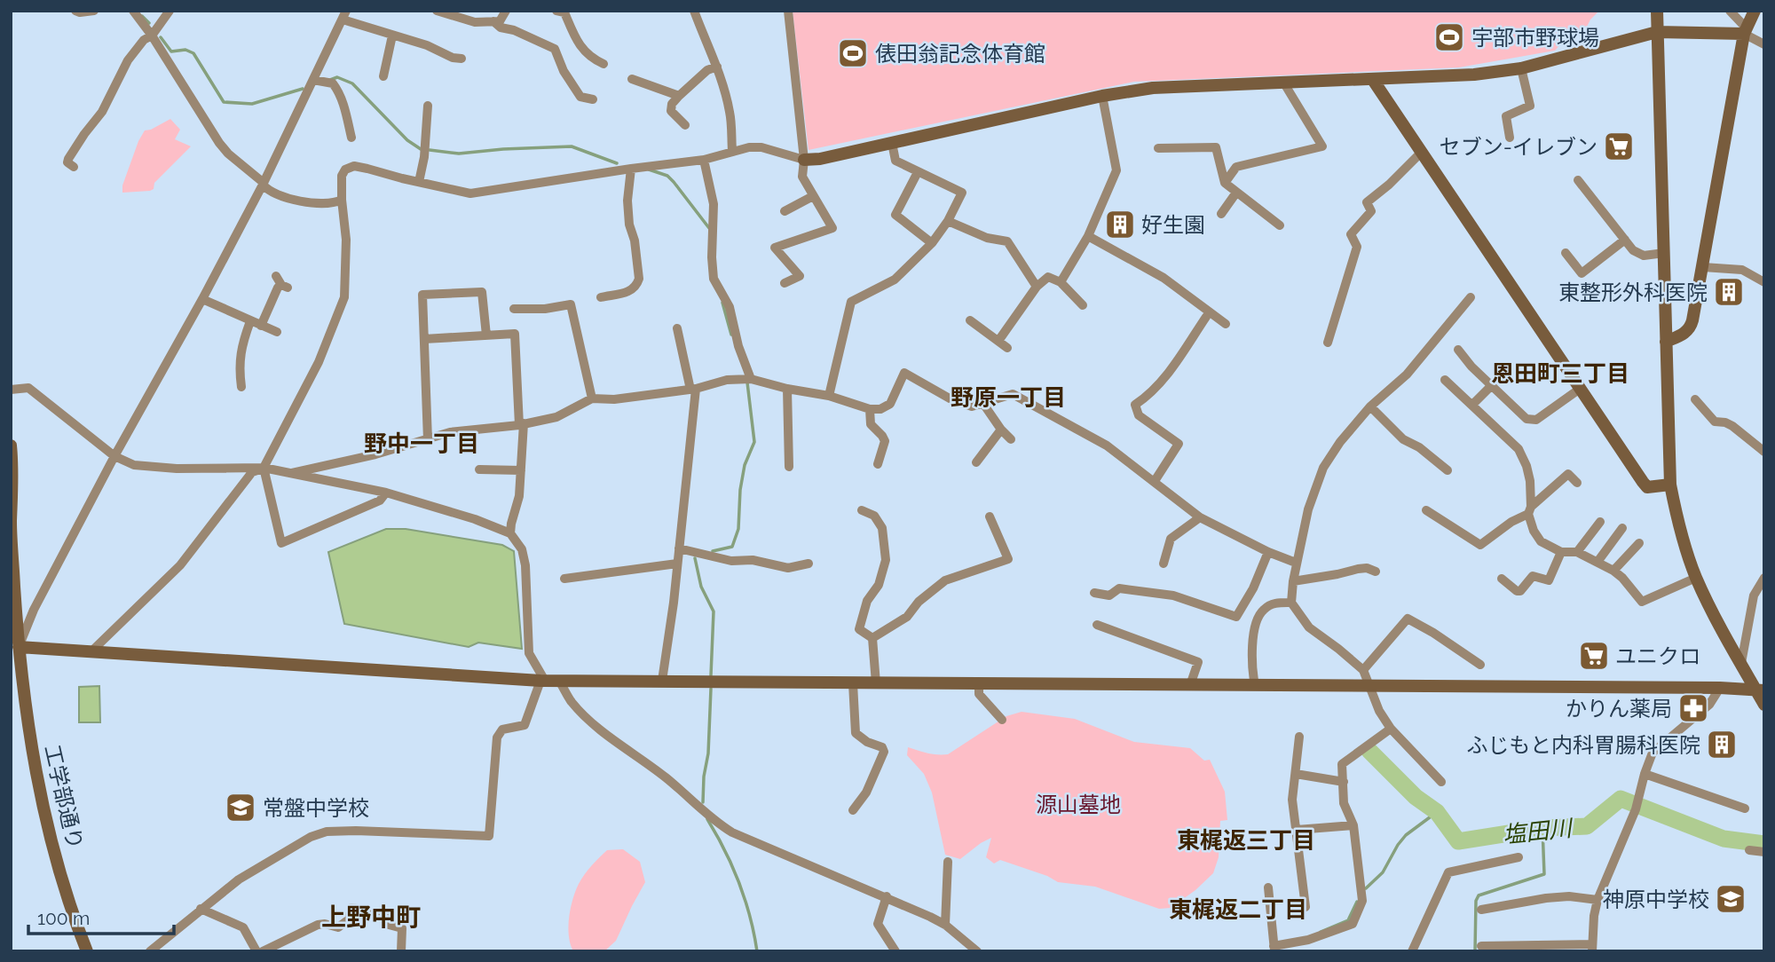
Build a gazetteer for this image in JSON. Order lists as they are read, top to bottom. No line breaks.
{"streets":{"street":["工学部通り"]},"districts":["恩田町三丁目","野原一丁目","野中一丁目","東梶返三丁目","東梶返二丁目","上野中町"],"water":["塩田川"],"parks":["源山墓地"],"places":{"sports":["宇部市野球場","俵田翁記念体育館"],"supermarket":["セブン-イレブン","ユニクロ"],"building":["好生園","東整形外科医院","ふじもと内科胃腸科医院"],"pharmacy":["かりん薬局"],"school or university":["常盤中学校","神原中学校"]},"scale_bar":"100 m"}
